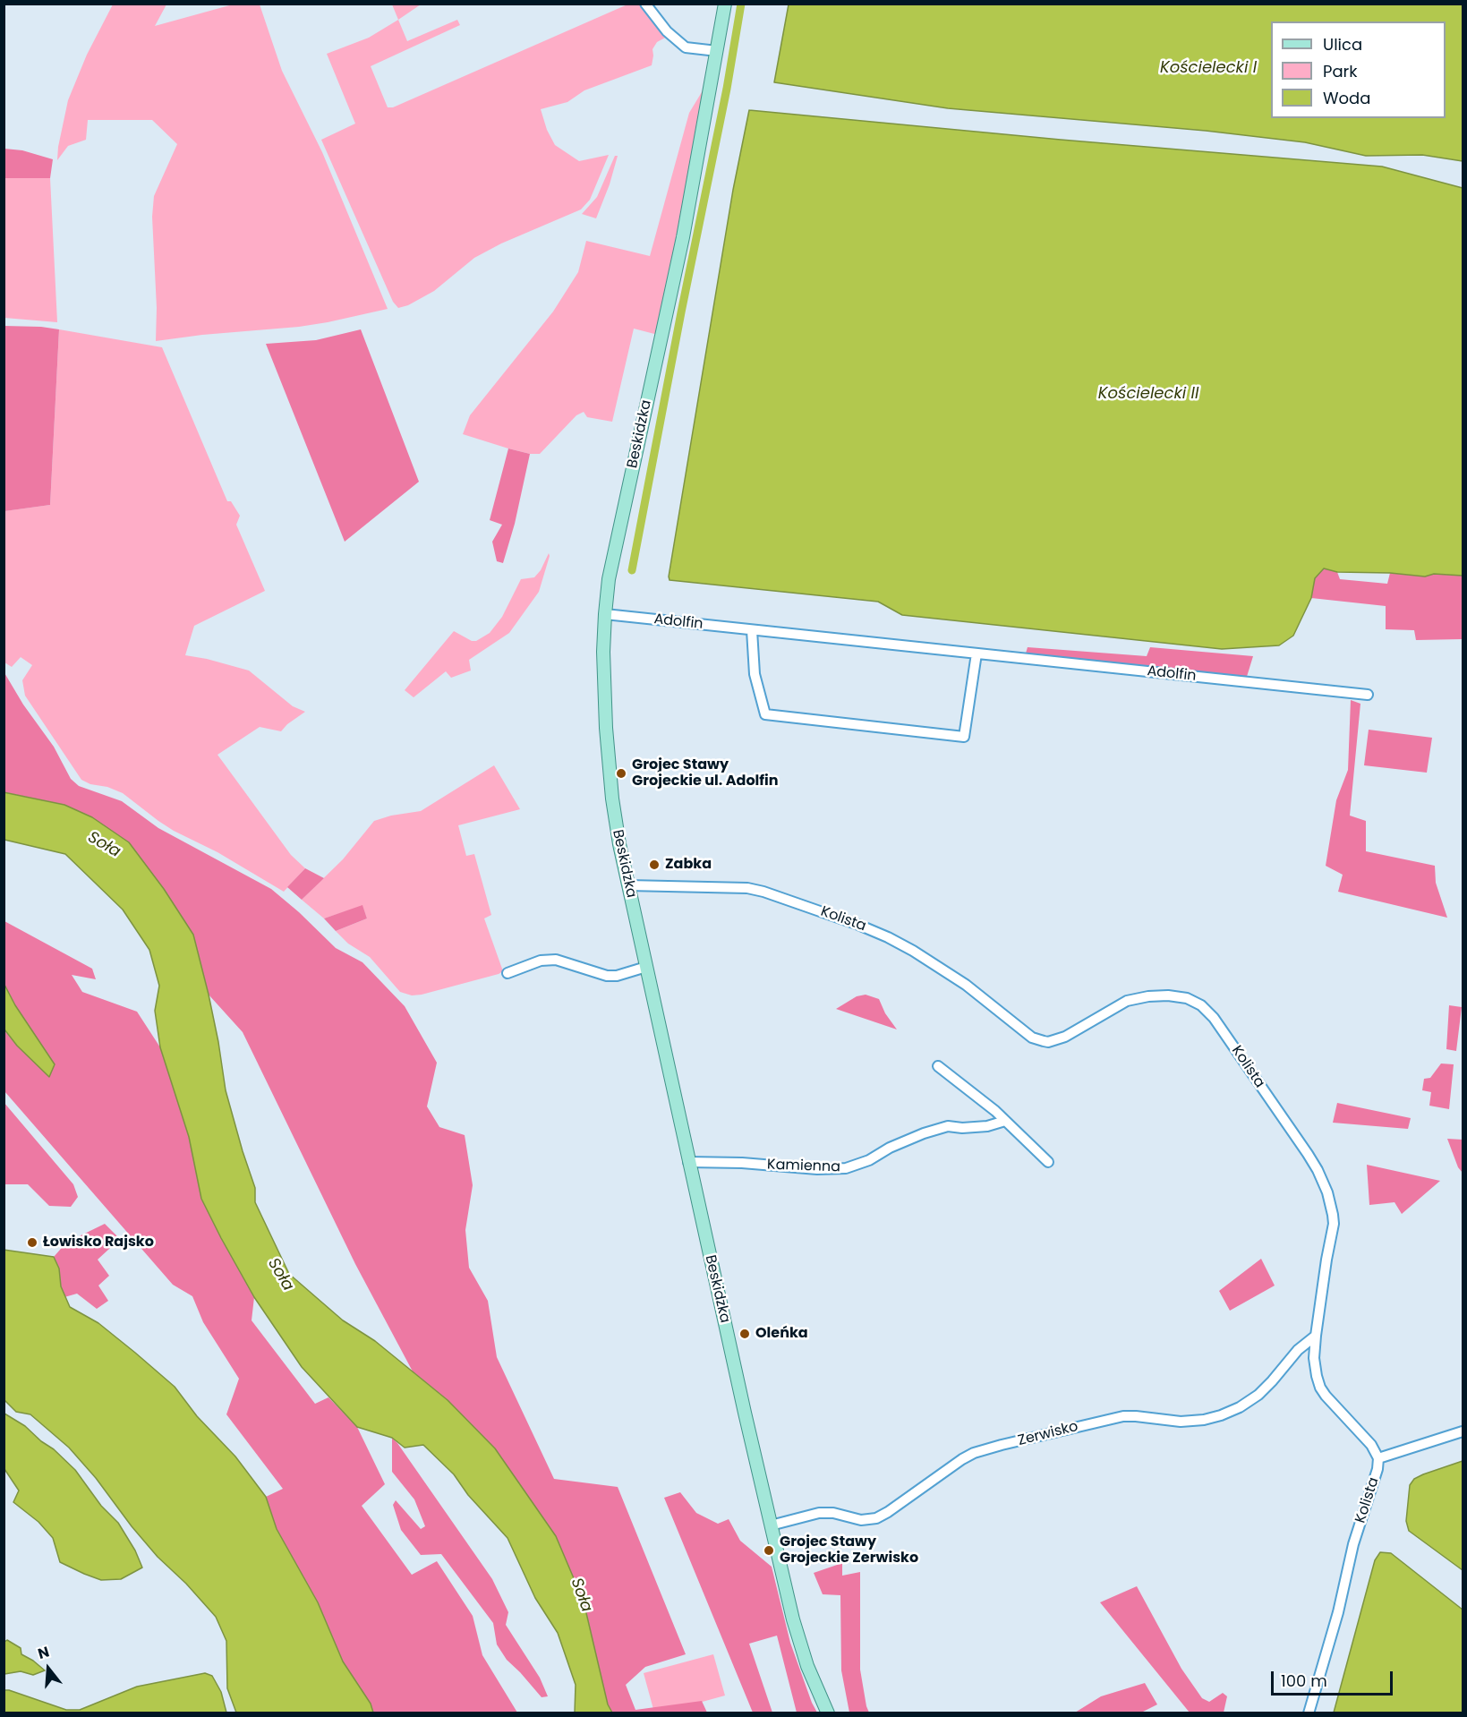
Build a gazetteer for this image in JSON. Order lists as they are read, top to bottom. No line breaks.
{"streets":{"main road":["Beskidzka"],"street":["Adolfin","Kolista","Kamienna","Zerwisko"]},"crossings":[["Beskidzka","Adolfin"],["Beskidzka","Kolista"],["Beskidzka","Kamienna"],["Beskidzka","Zerwisko"],["Kolista","Zerwisko"]],"water":["Kościelecki I","Kościelecki II","Soła"],"places":["Grojec Stawy Grojeckie ul. Adolfin","Zabka","Łowisko Rajsko","Oleńka","Grojec Stawy Grojeckie Zerwisko"],"legend":["Ulica","Park","Woda"],"scale_bar":"100 m","north":"top"}
